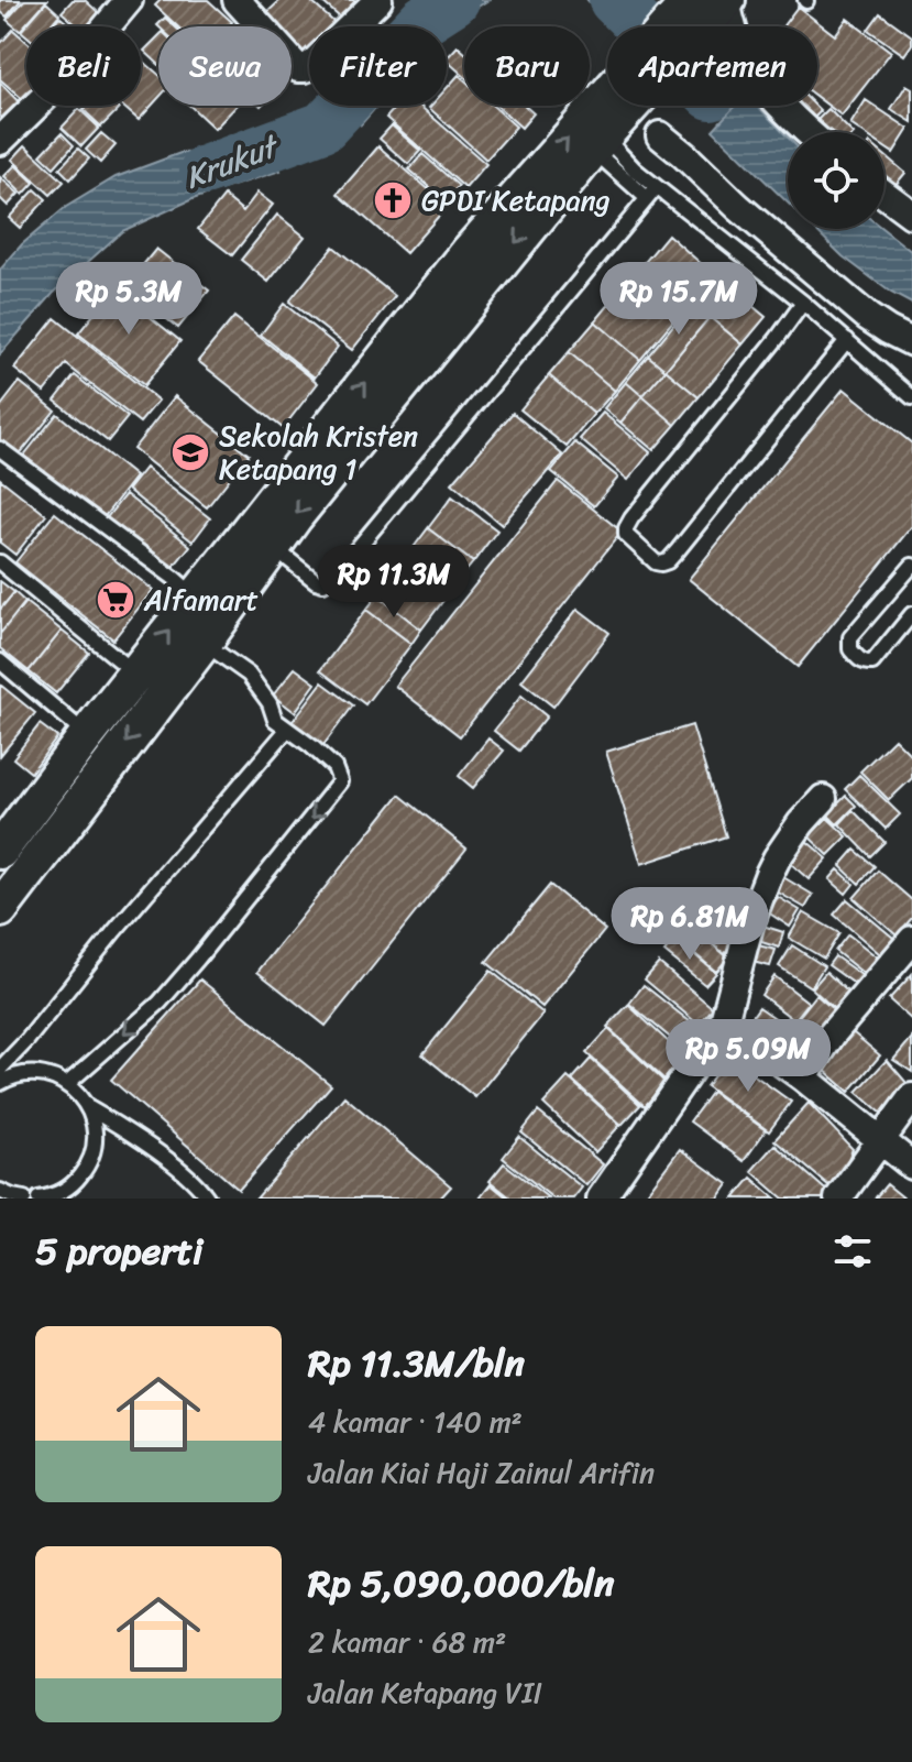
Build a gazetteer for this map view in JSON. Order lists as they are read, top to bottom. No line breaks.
{"water":["Krukut"],"places":{"church":["GPDI Ketapang"],"school or university":["Sekolah Kristen Ketapang 1"],"supermarket":["Alfamart"]},"page":{"chip":["Beli","Sewa","Filter","Baru","Apartemen"],"price":["Rp 5.3M","Rp 15.7M","Rp 11.3M","Rp 6.81M","Rp 5.09M"],"heading":"5 properti","list":[{"name":"Rp 11.3M/bln","note":"4 kamar · 140 m² · Jalan Kiai Haji Zainul Arifin"},{"name":"Rp 5,090,000/bln","note":"2 kamar · 68 m² · Jalan Ketapang VII"}]}}
